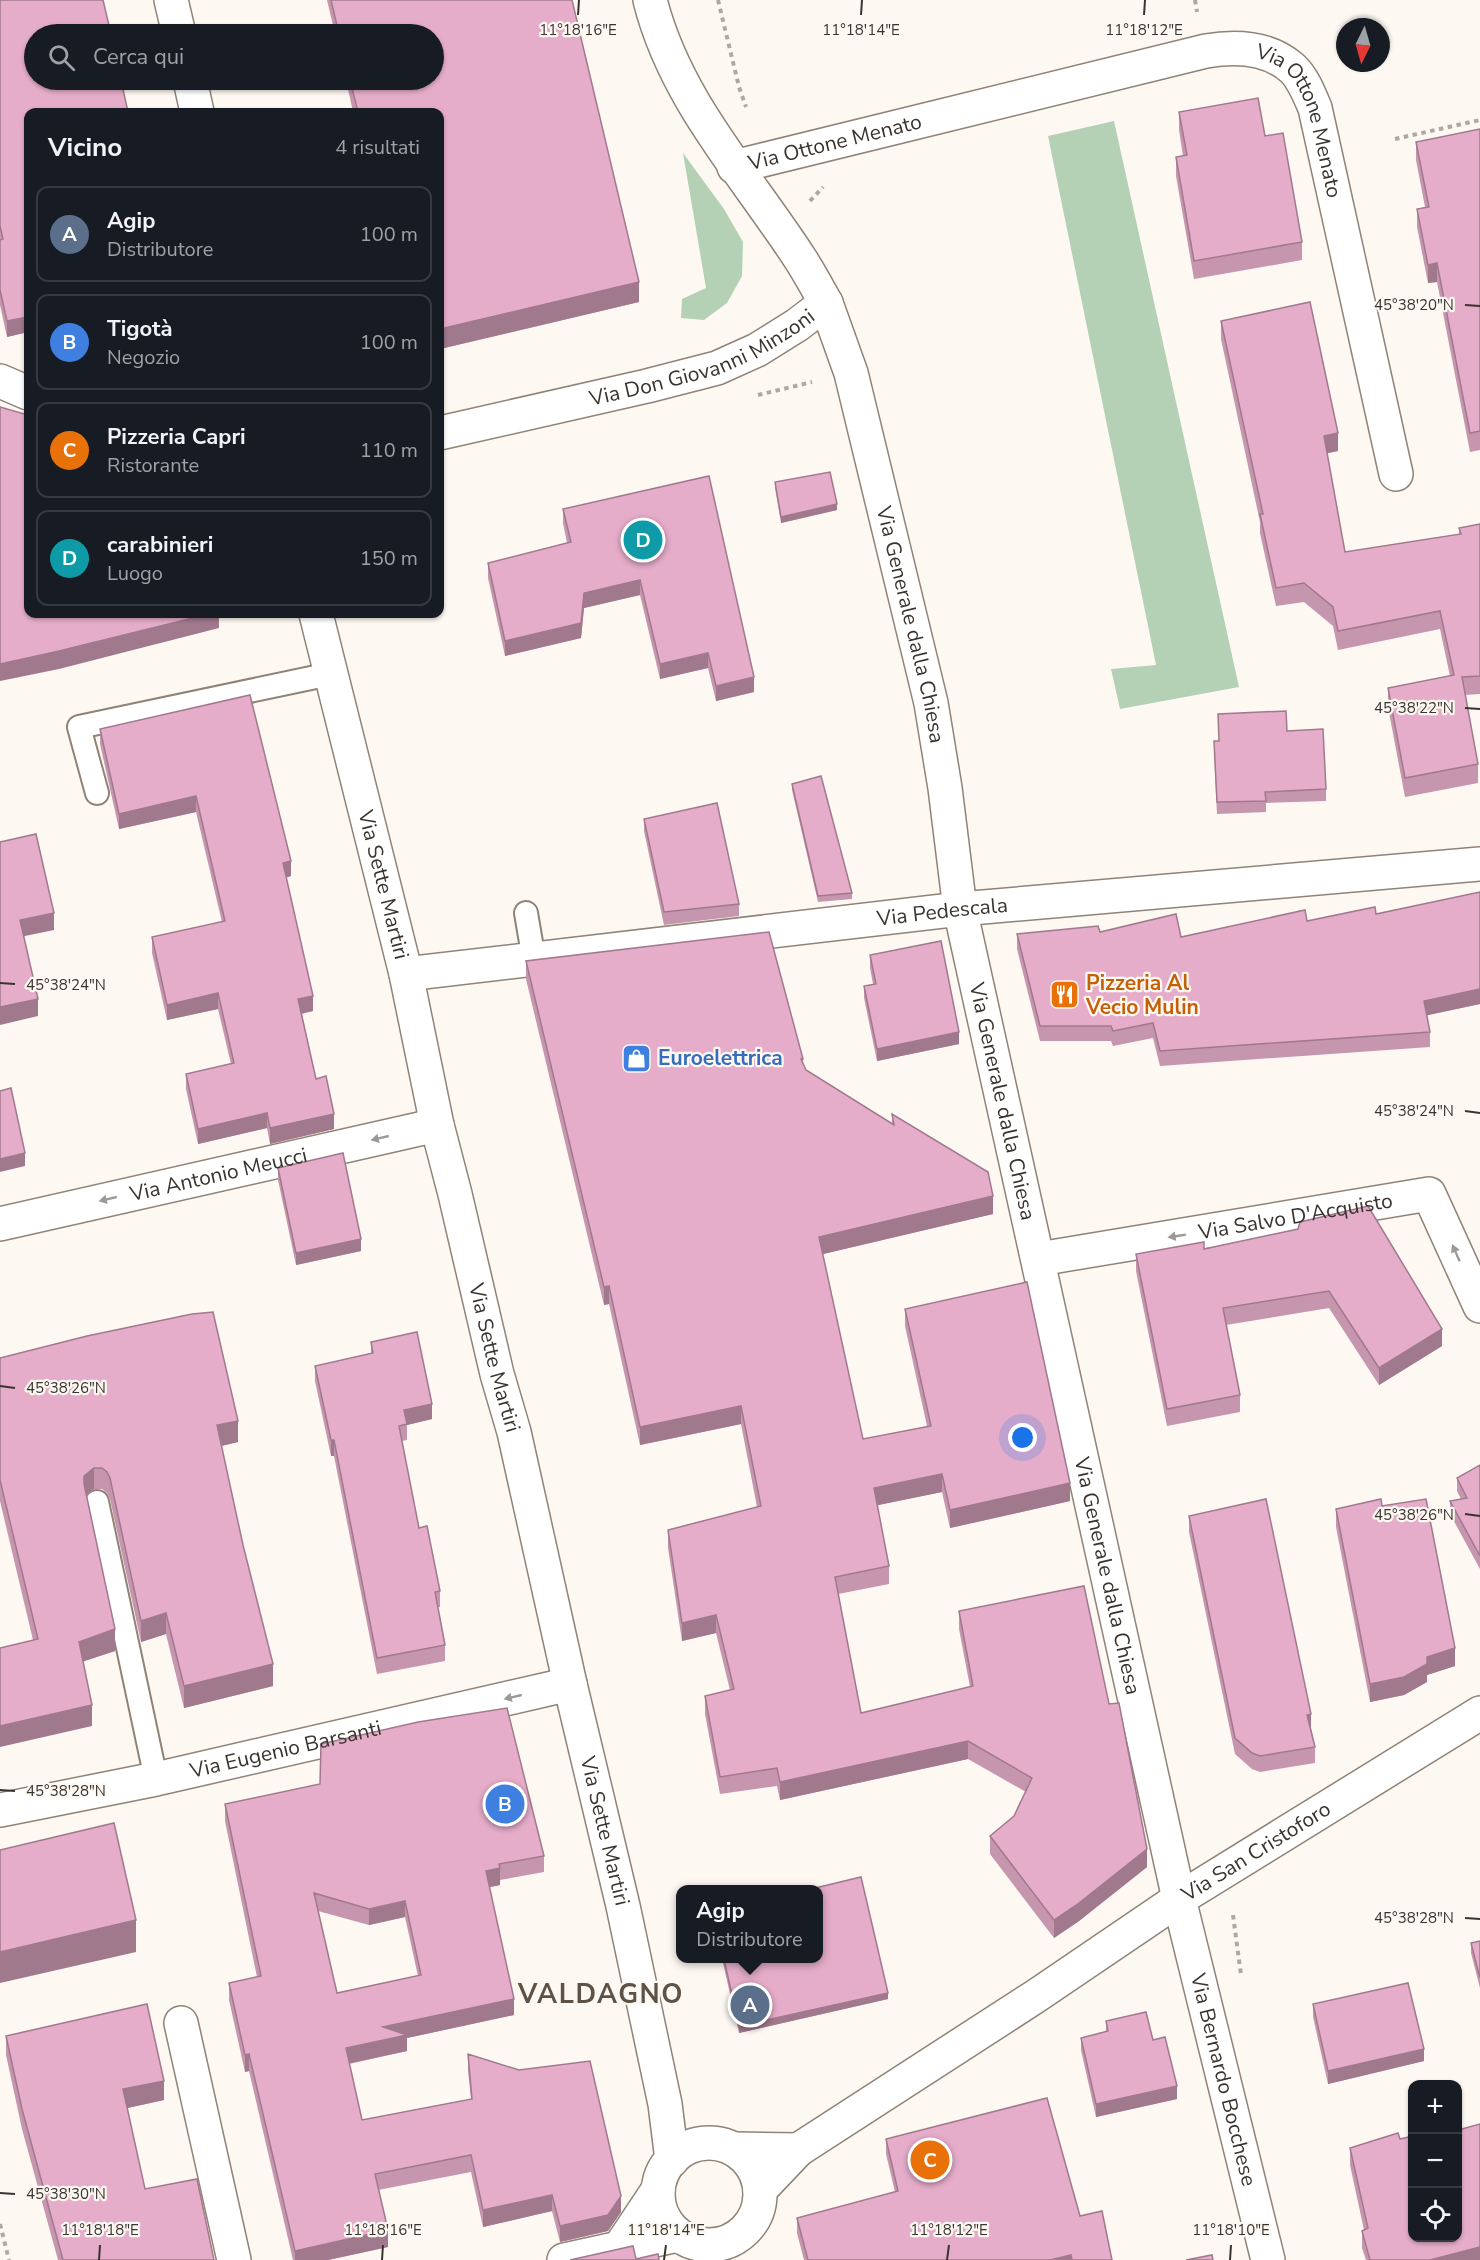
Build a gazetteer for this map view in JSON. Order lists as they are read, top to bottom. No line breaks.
{"streets":{"street":["Via Ottone Menato","Via Don Giovanni Minzoni","Via Generale dalla Chiesa","Via Sette Martiri","Via Pedescala","Via Antonio Meucci","Via Salvo D'Acquisto","Via Eugenio Barsanti","Via San Cristoforo","Via Bernardo Bocchese"]},"crossings":[["Via Ottone Menato","Via Don Giovanni Minzoni"],["Via Don Giovanni Minzoni","Via Generale dalla Chiesa"],["Via Generale dalla Chiesa","Via Pedescala"],["Via Generale dalla Chiesa","Via Salvo D'Acquisto"],["Via Generale dalla Chiesa","Via San Cristoforo"],["Via Generale dalla Chiesa","Via Bernardo Bocchese"],["Via Sette Martiri","Via Pedescala"],["Via Sette Martiri","Via Antonio Meucci"],["Via Sette Martiri","Via Eugenio Barsanti"],["Via Sette Martiri","Via San Cristoforo"],["Via San Cristoforo","Via Bernardo Bocchese"]],"one_way":["Via Antonio Meucci","Via Salvo D'Acquisto","Via Eugenio Barsanti"],"districts":["VALDAGNO"],"places":{"restaurant":["Pizzeria Al Vecio Mulin"],"shop":["Euroelettrica"]},"north":"bottom","page":{"search":"Cerca qui","heading":["Vicino","4 risultati"],"list":[{"mark":"A","name":"Agip","note":"Distributore","value":"100 m"},{"mark":"B","name":"Tigotà","note":"Negozio","value":"100 m"},{"mark":"C","name":"Pizzeria Capri","note":"Ristorante","value":"110 m"},{"mark":"D","name":"carabinieri","note":"Luogo","value":"150 m"}],"pins":["D","B","A","C"],"popup":["Agip","Distributore"],"map_buttons":["+","−"]},"coordinates":["11°18'16\"E","11°18'14\"E","11°18'12\"E","45°38'20\"N","45°38'22\"N","45°38'24\"N","45°38'26\"N","45°38'28\"N","45°38'30\"N","11°18'18\"E","11°18'10\"E"]}
